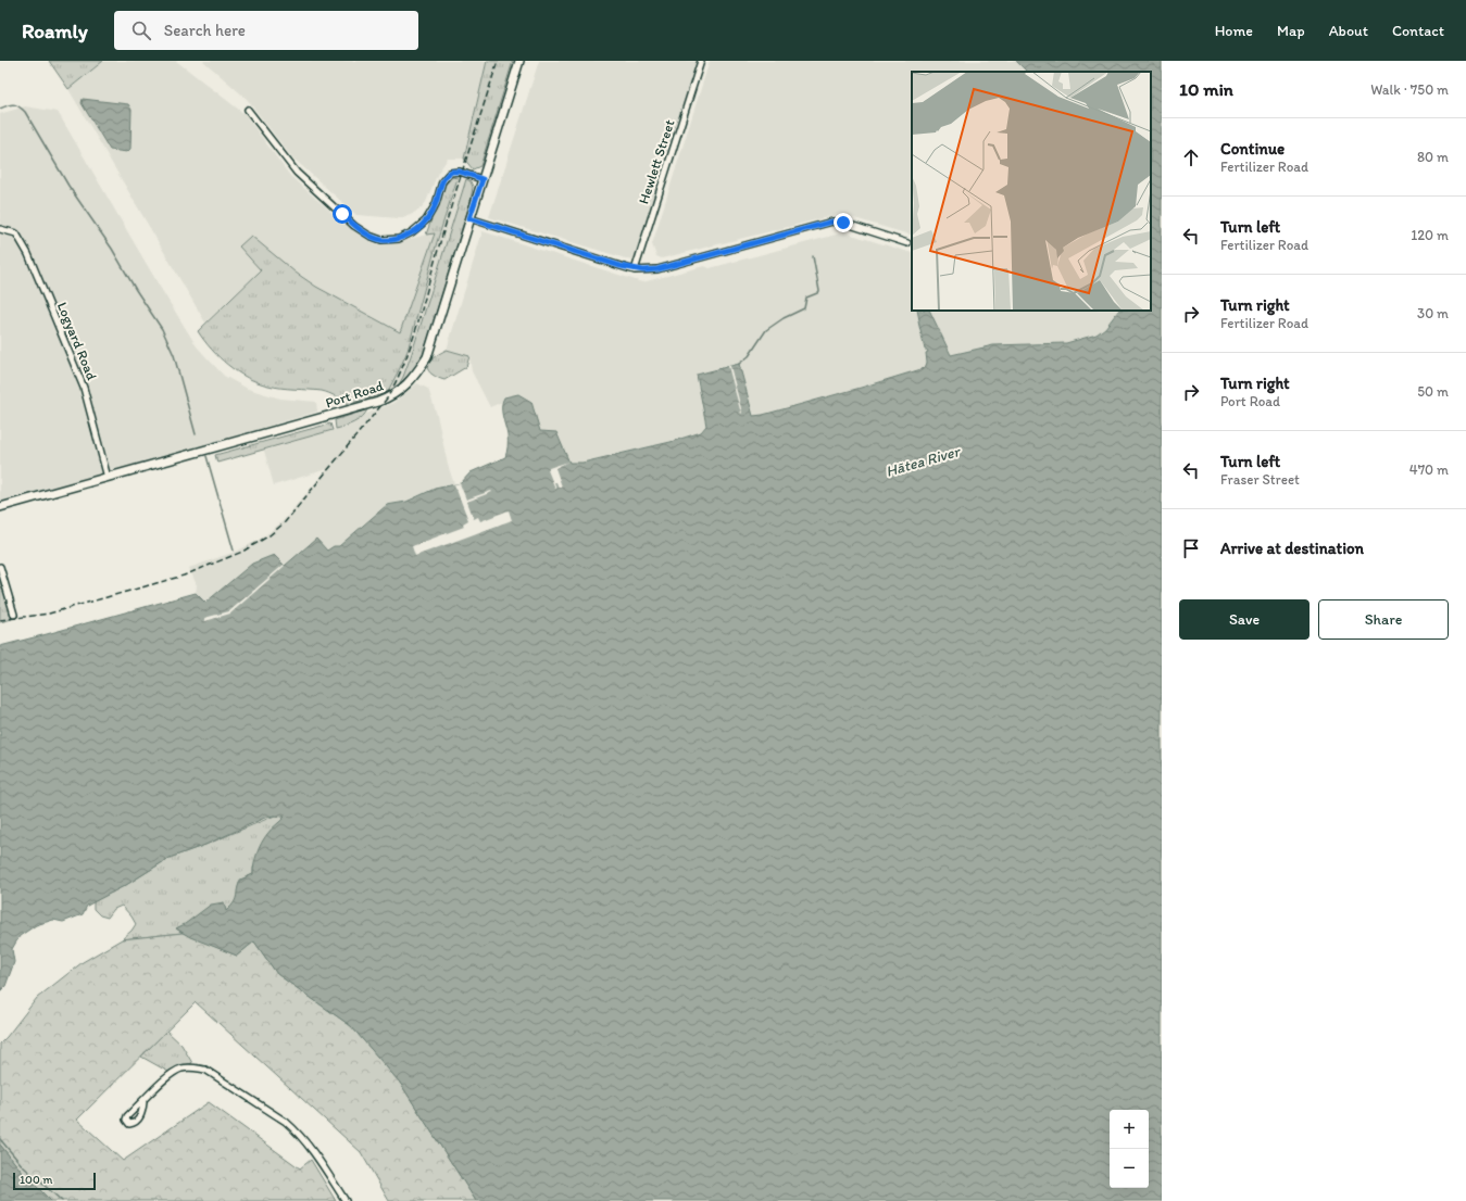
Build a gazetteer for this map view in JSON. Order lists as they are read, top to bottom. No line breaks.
{"streets":{"main road":["Port Road"],"street":["Hewlett Street","Logyard Road"]},"crossings":[["Logyard Road","Port Road"]],"water":["Hātea River"],"scale_bar":"100 m","page":{"header":"Roamly","search":"Search here","nav":["Home","Map","About","Contact"],"heading":["10 min","Walk · 750 m"],"list":[["Continue","Fertilizer Road","80 m"],["Turn left","Fertilizer Road","120 m"],["Turn right","Fertilizer Road","30 m"],["Turn right","Port Road","50 m"],["Turn left","Fraser Street","470 m"],"Arrive at destination"],"buttons":["Save","Share"],"map_buttons":["+","−"],"scale":"100 m"}}
